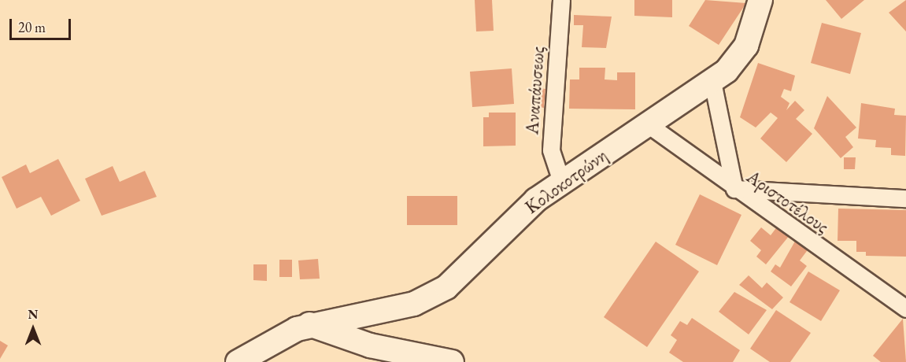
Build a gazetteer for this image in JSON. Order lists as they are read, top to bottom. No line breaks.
{"streets":{"street":["Αναπάυσεως","Κολοκοτρώνη","Αριστοτέλους"]},"crossings":[["Αναπάυσεως","Κολοκοτρώνη"],["Κολοκοτρώνη","Αριστοτέλους"]],"scale_bar":"20 m","north":"top"}
